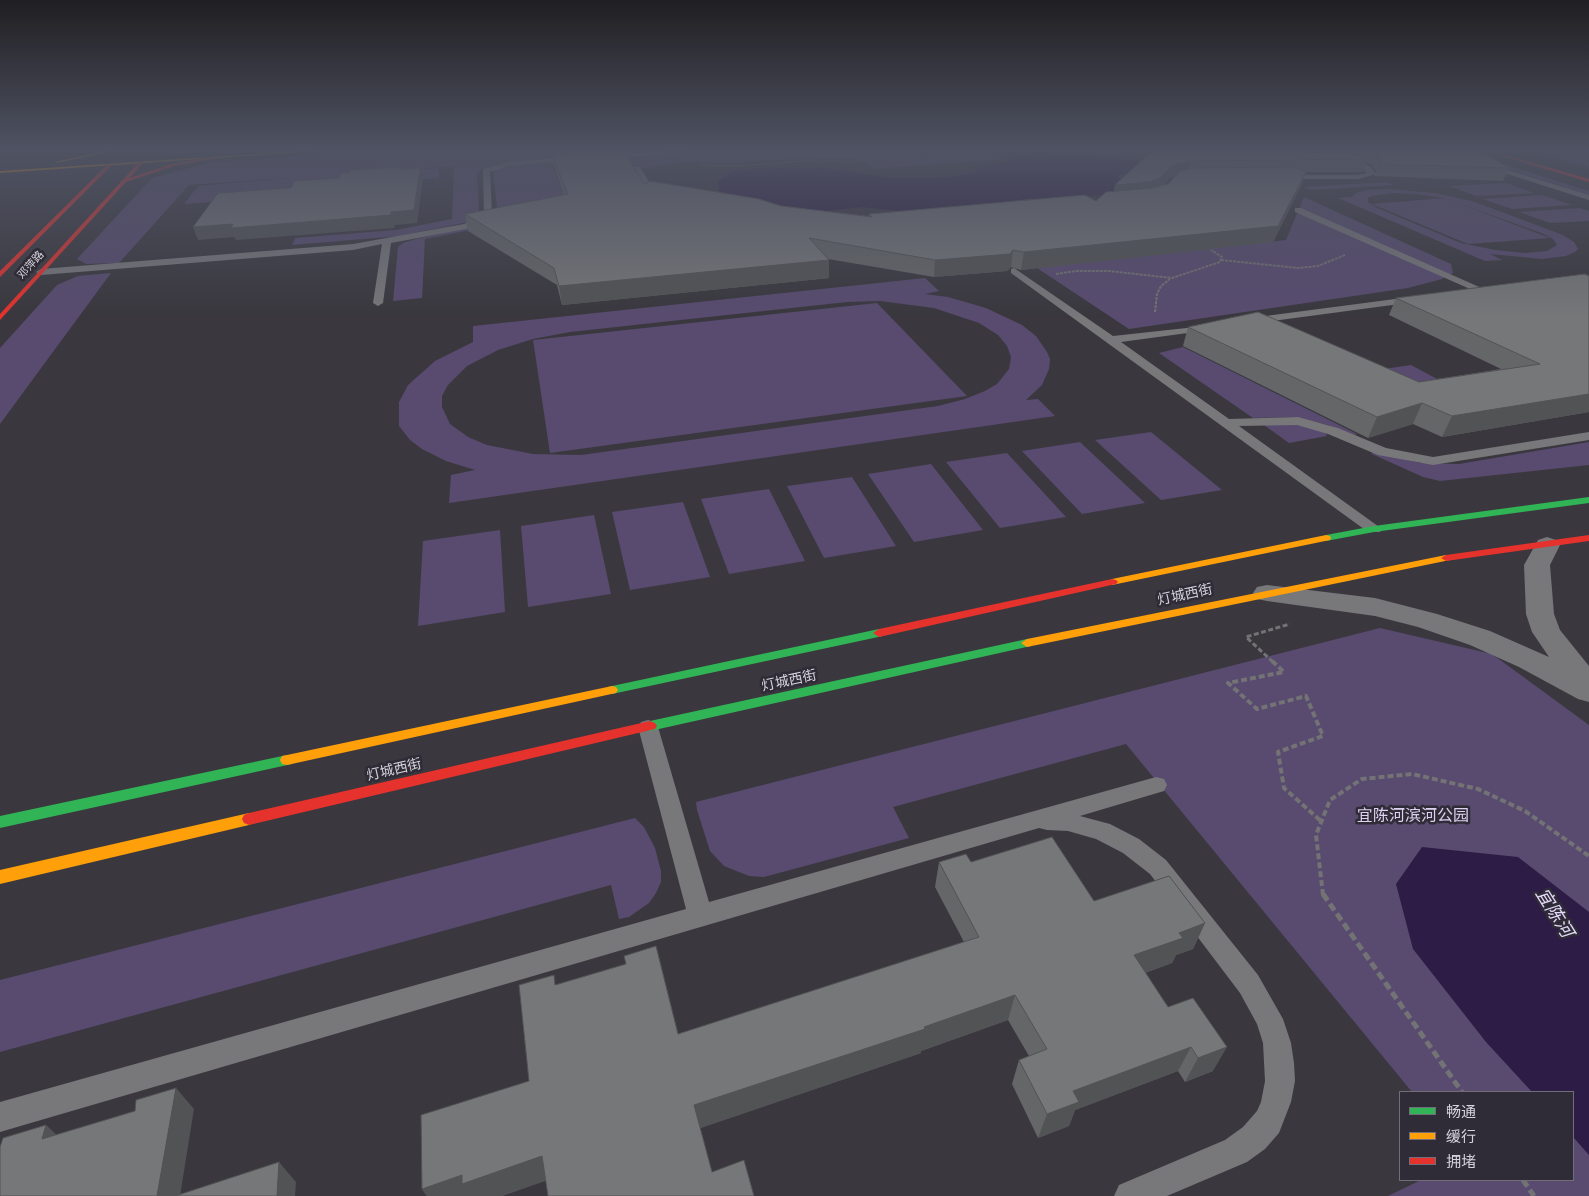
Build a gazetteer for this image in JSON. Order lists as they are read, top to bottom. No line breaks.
{"streets":{"main road":["邓萍路","灯城西街"]},"water":["宜陈河"],"parks":["宜陈河滨河公园"],"legend":["畅通","缓行","拥堵"]}
